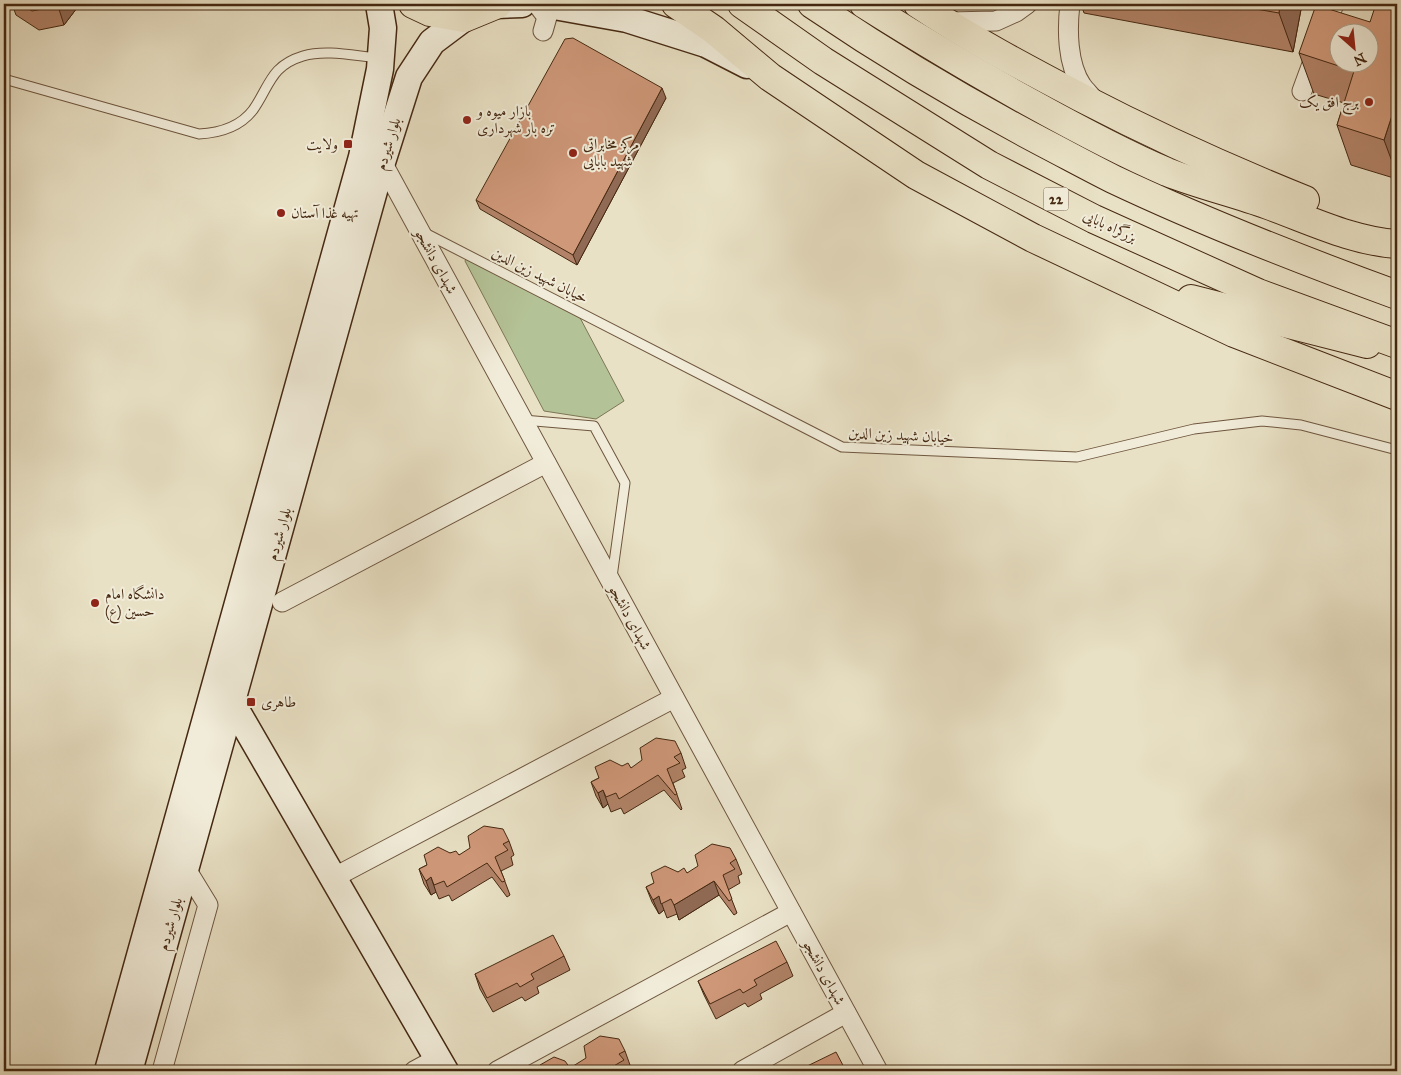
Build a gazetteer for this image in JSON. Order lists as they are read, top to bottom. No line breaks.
{"streets":{"main road":["بلوار شیردم","22","بزرگراه بابایی"],"street":["شهدای دانشجو"],"lane":["خیابان شهید زین الدین"]},"crossings":[["بلوار شیردم","شهدای دانشجو"],["شهدای دانشجو","خیابان شهید زین الدین"]],"places":{"other":["برج افق یک","بازار میوه و تره بار شهرداری","مرکز مخابراتی شهید بابایی","تهیه غذا آستان","دانشگاه امام حسین (ع)"],"transit":["ولایت","طاهری"]},"north":"bottom right"}
